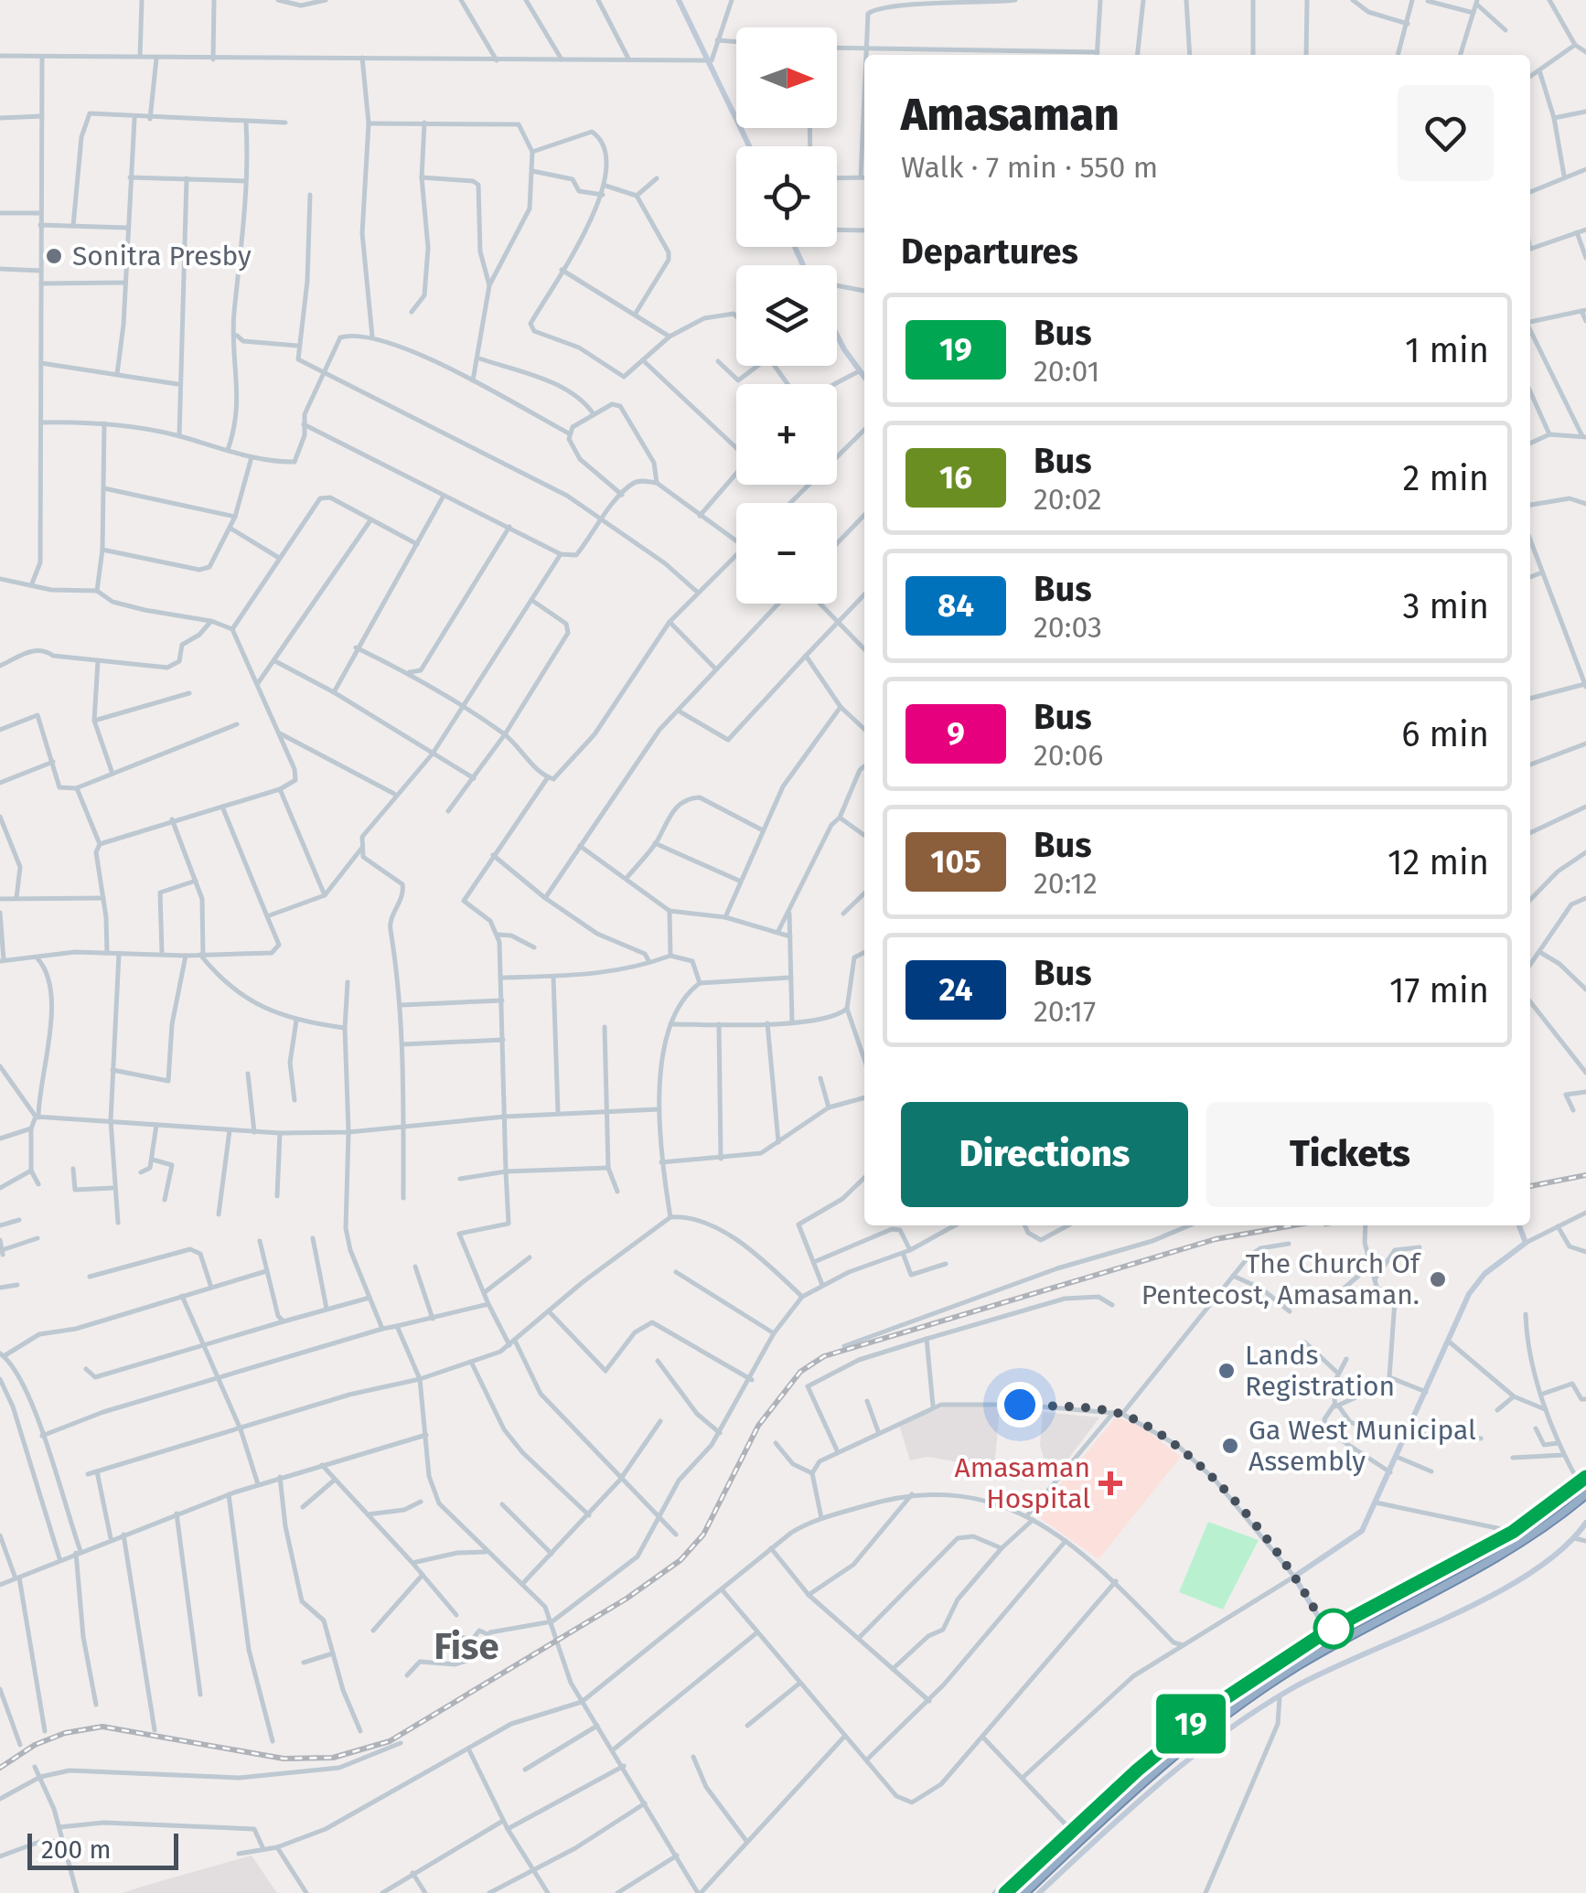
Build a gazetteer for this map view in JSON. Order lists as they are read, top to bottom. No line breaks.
{"districts":["Fise"],"places":{"other":["Sonitra Presby","The Church Of Pentecost, Amasaman.","Lands Registration","Ga West Municipal Assembly"],"health":["Amasaman Hospital"]},"lines":["bus line 19"],"scale_bar":"200 m","north":"right","page":{"on_map":"19","map_buttons":["+","−"],"heading":[["Amasaman","Walk · 7 min · 550 m"],"Departures"],"list":[{"mark":"19","name":"Bus","note":"20:01","value":"1 min"},{"mark":"16","name":"Bus","note":"20:02","value":"2 min"},{"mark":"84","name":"Bus","note":"20:03","value":"3 min"},{"mark":"9","name":"Bus","note":"20:06","value":"6 min"},{"mark":"105","name":"Bus","note":"20:12","value":"12 min"},{"mark":"24","name":"Bus","note":"20:17","value":"17 min"}],"buttons":["Directions","Tickets"],"scale":"200 m"}}
